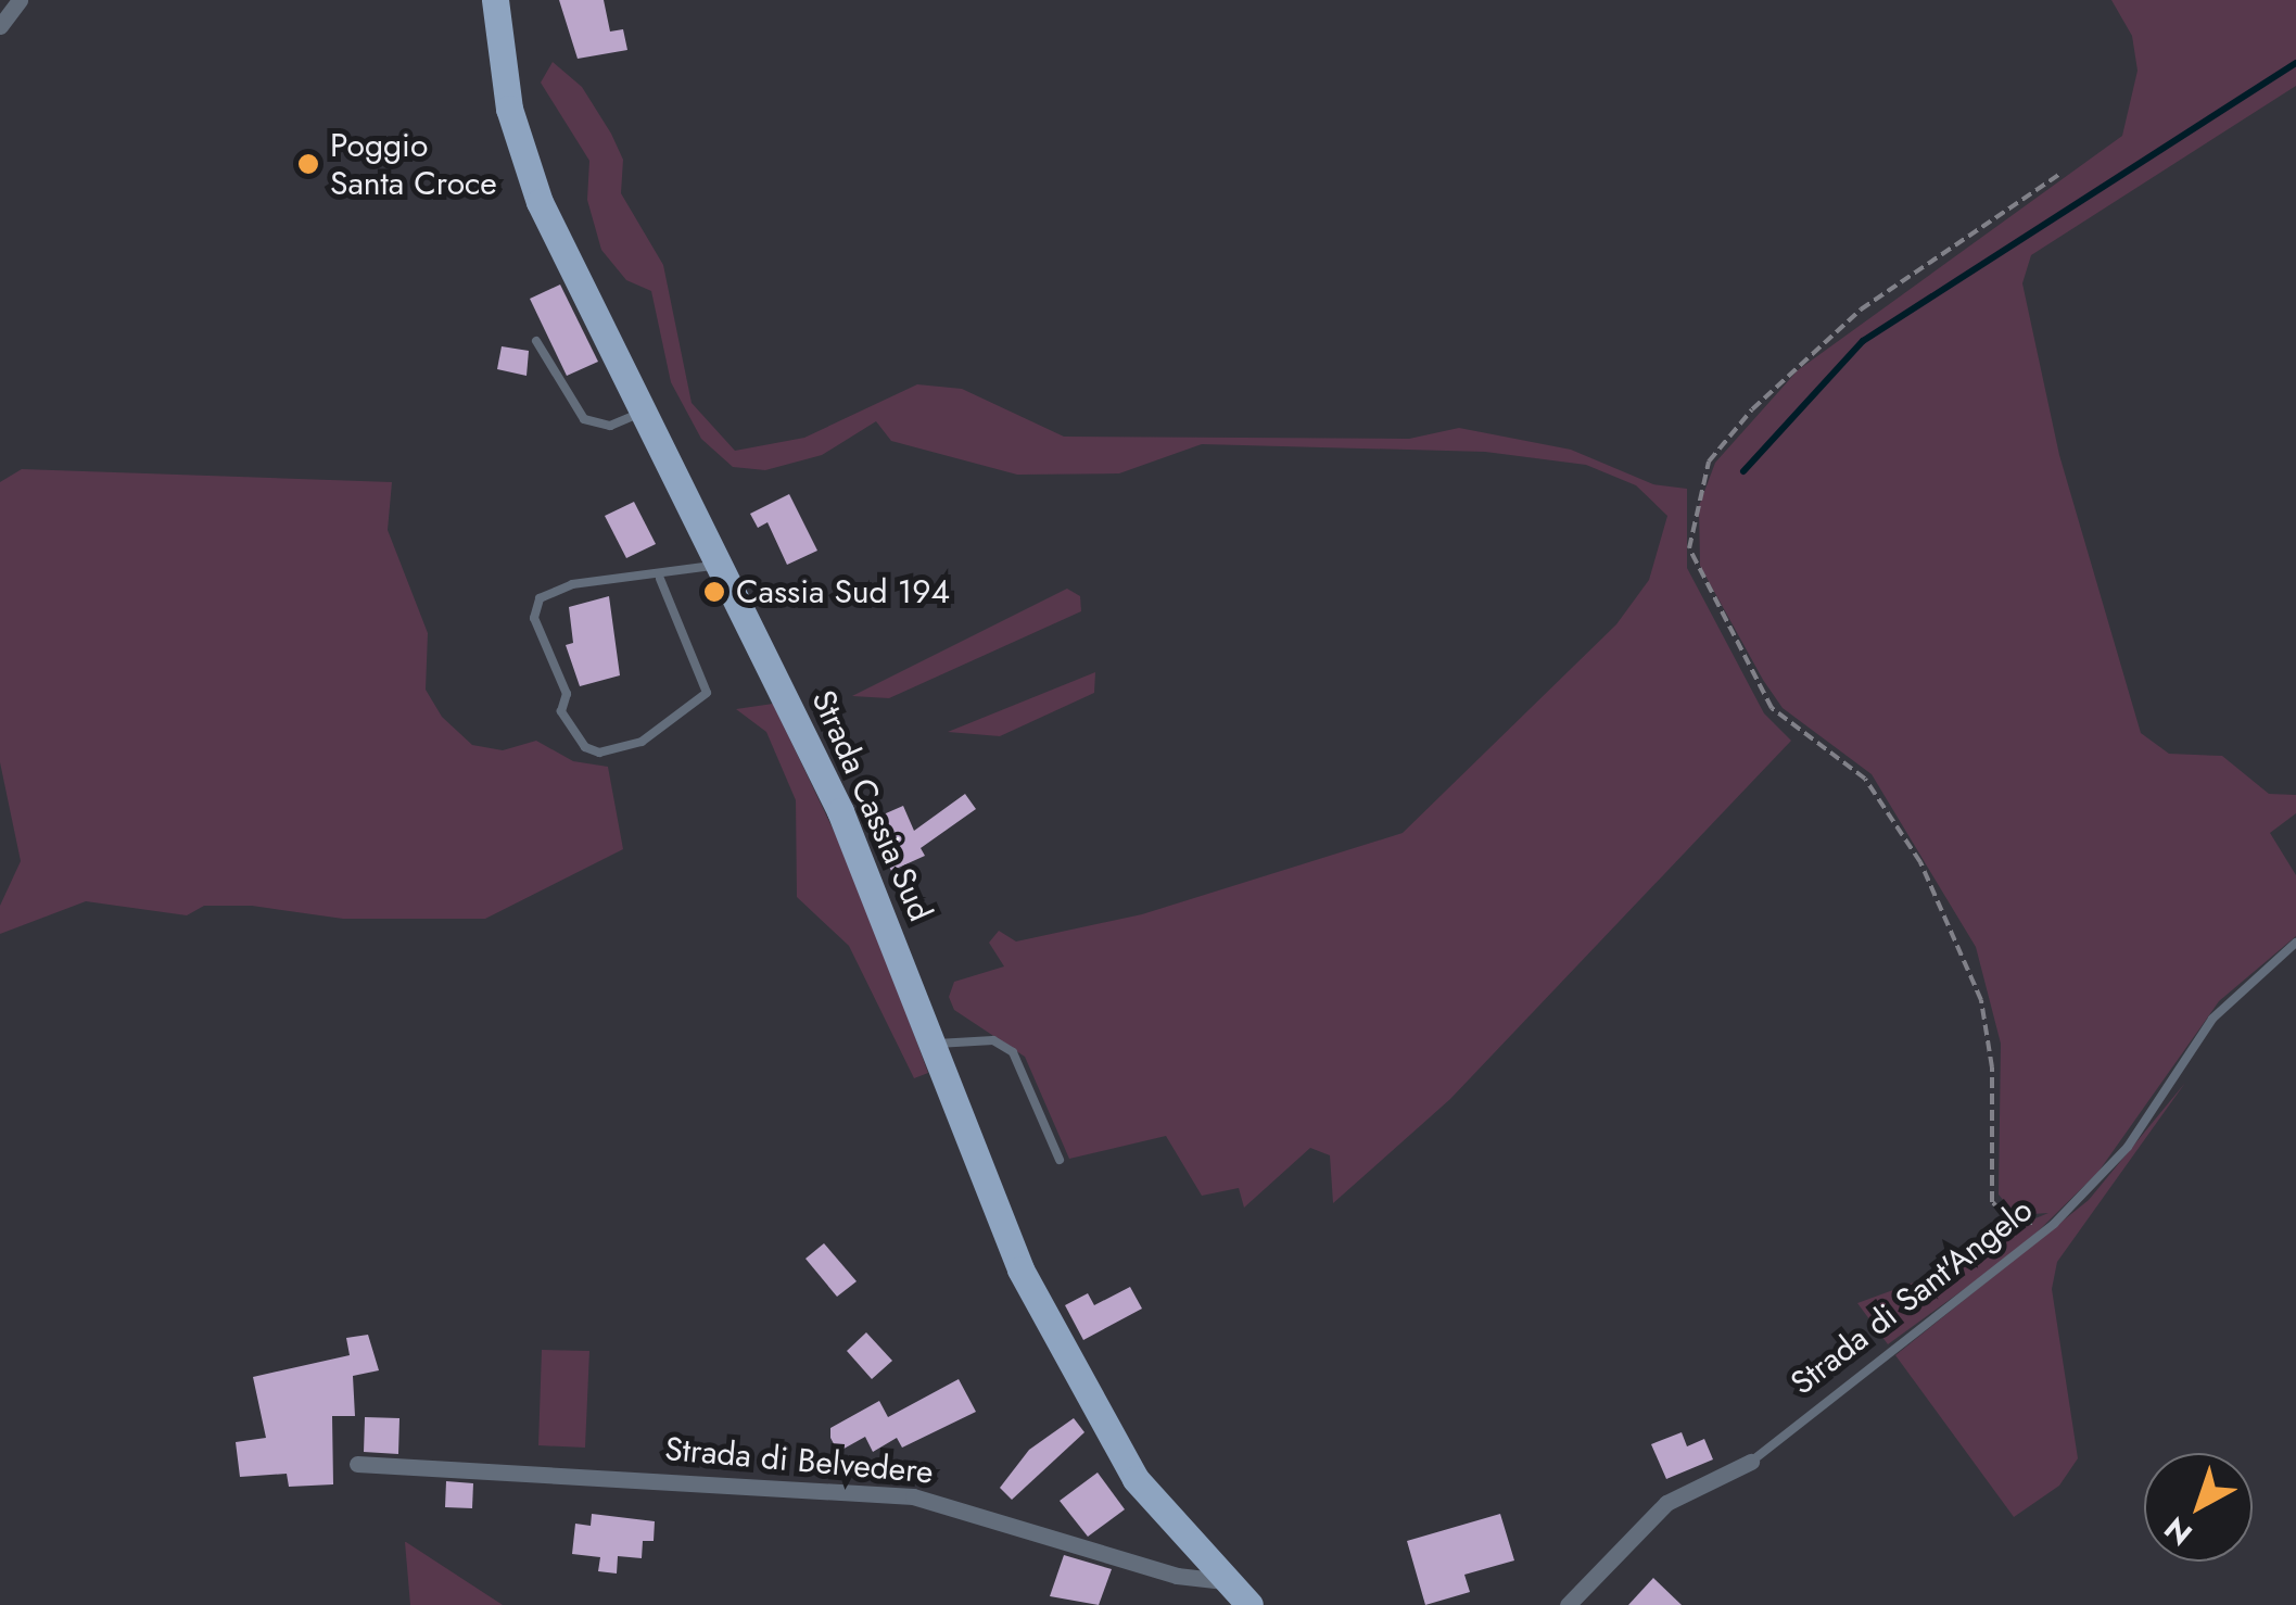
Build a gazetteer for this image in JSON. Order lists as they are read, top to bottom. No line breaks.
{"streets":{"main road":["Strada Cassia Sud"],"street":["Strada di Sant'Angelo","Strada di Belvedere"]},"crossings":[["Strada Cassia Sud","Strada di Belvedere"]],"places":["Poggio Santa Croce","Cassia Sud 194"],"north":"bottom left"}
